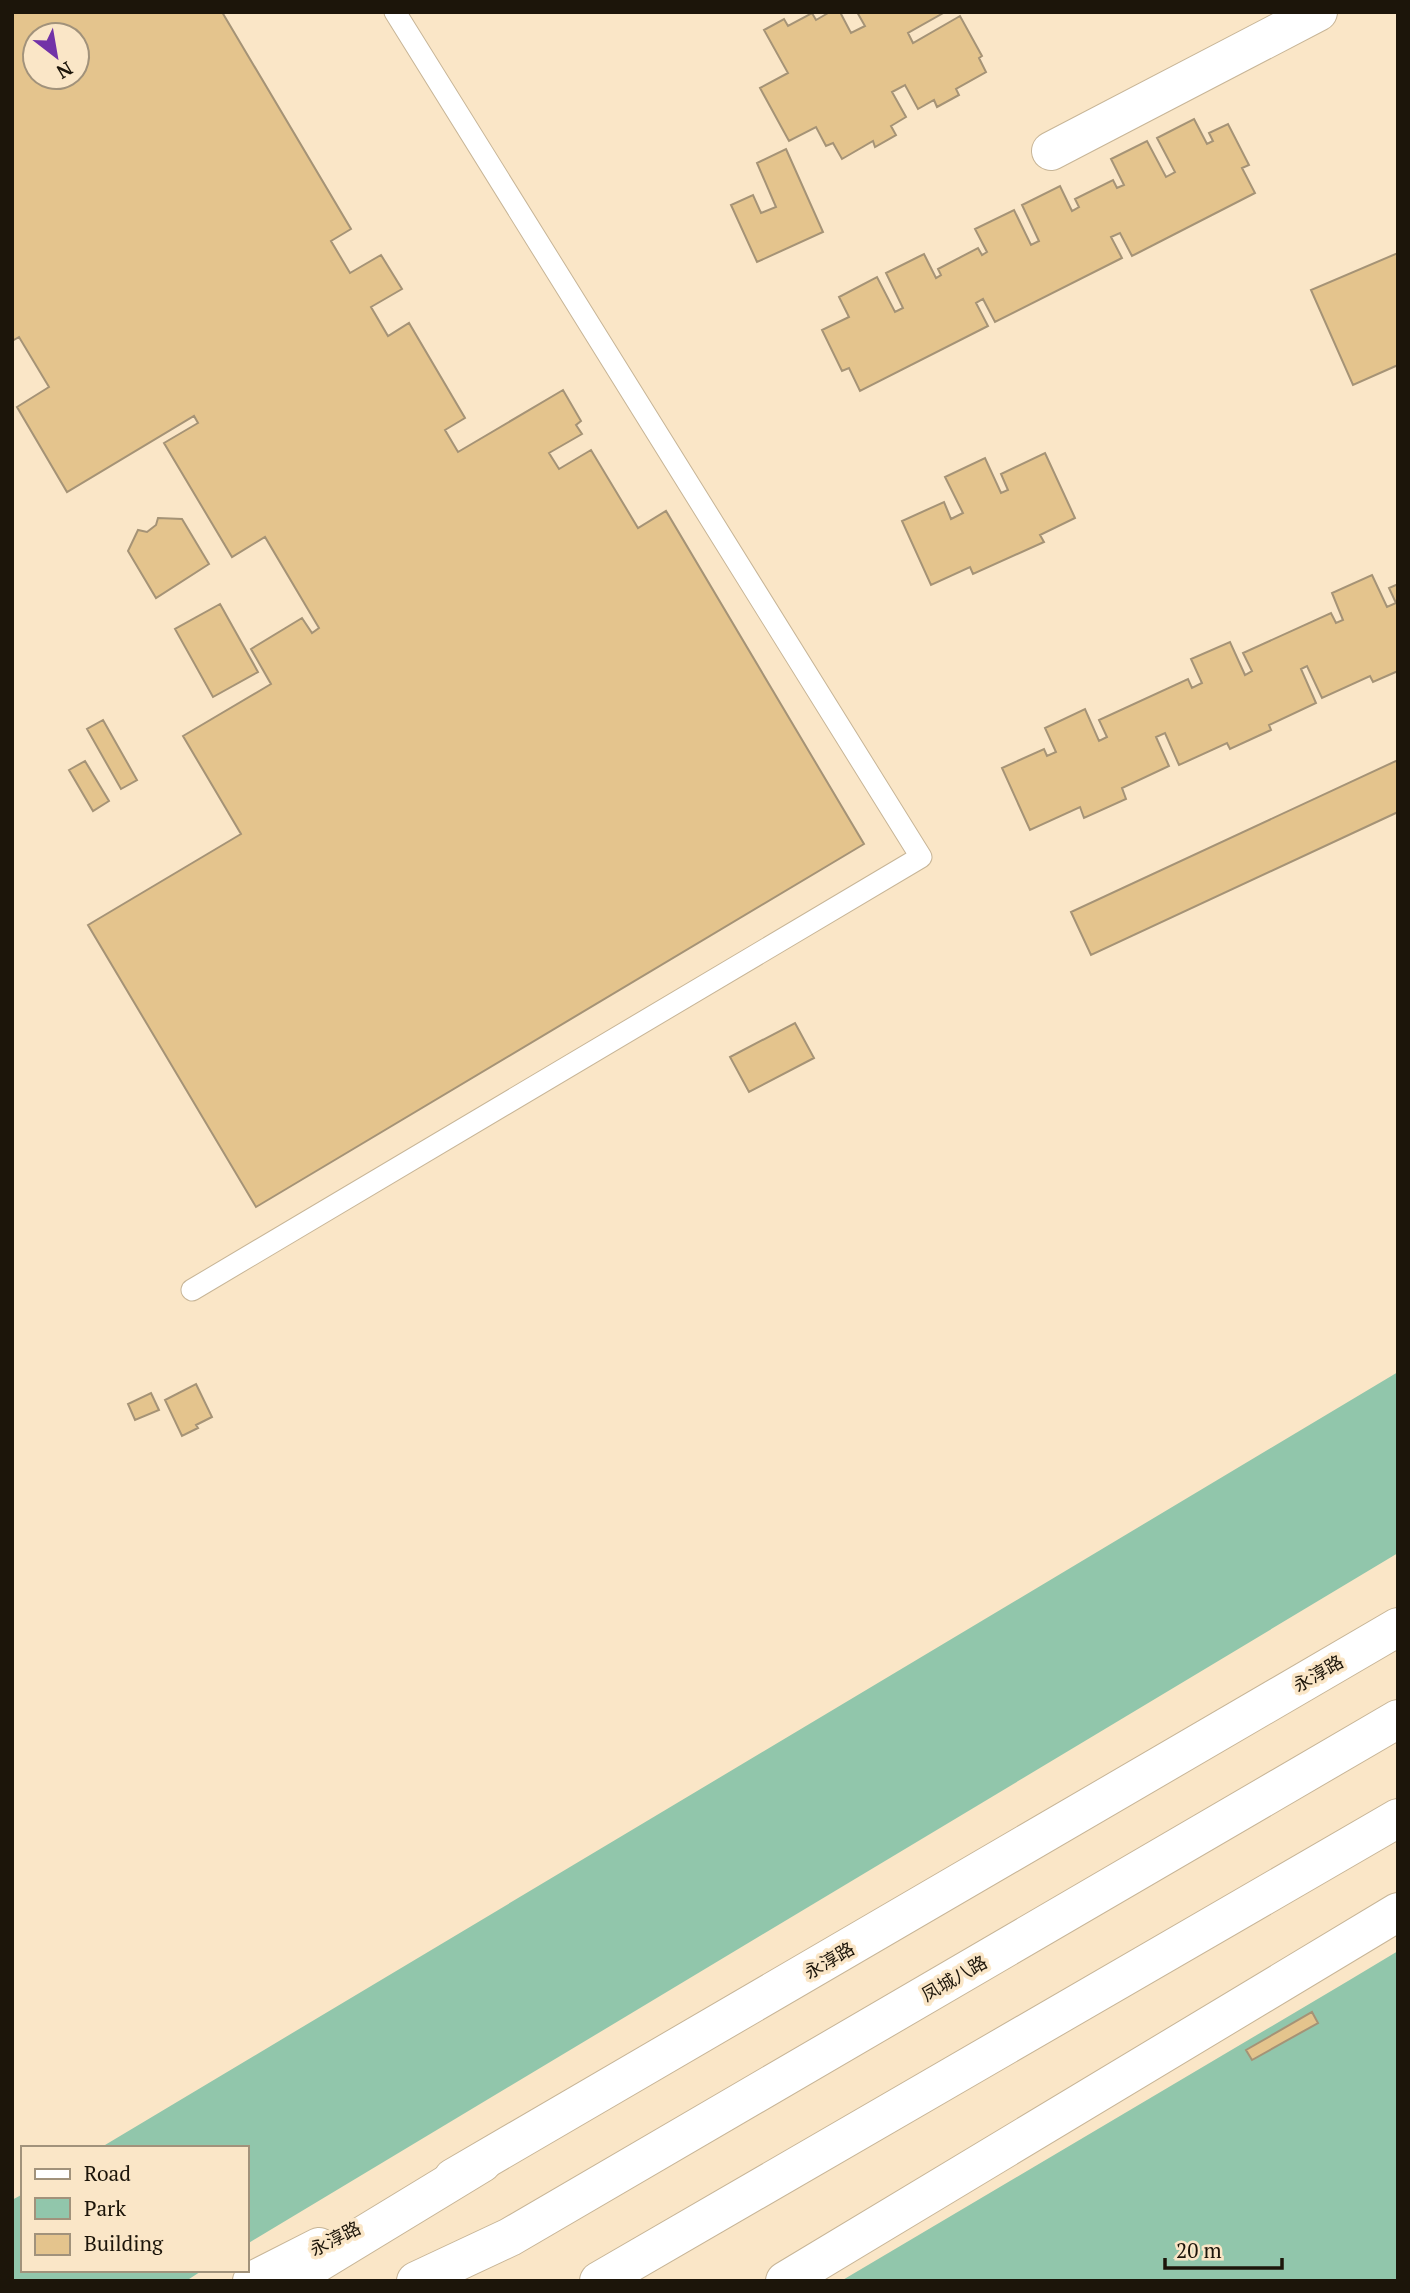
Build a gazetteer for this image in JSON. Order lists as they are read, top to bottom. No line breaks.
{"streets":{"street":["永淳路","凤城八路"]},"legend":["Road","Park","Building"],"scale_bar":"20 m","north":"bottom right"}
